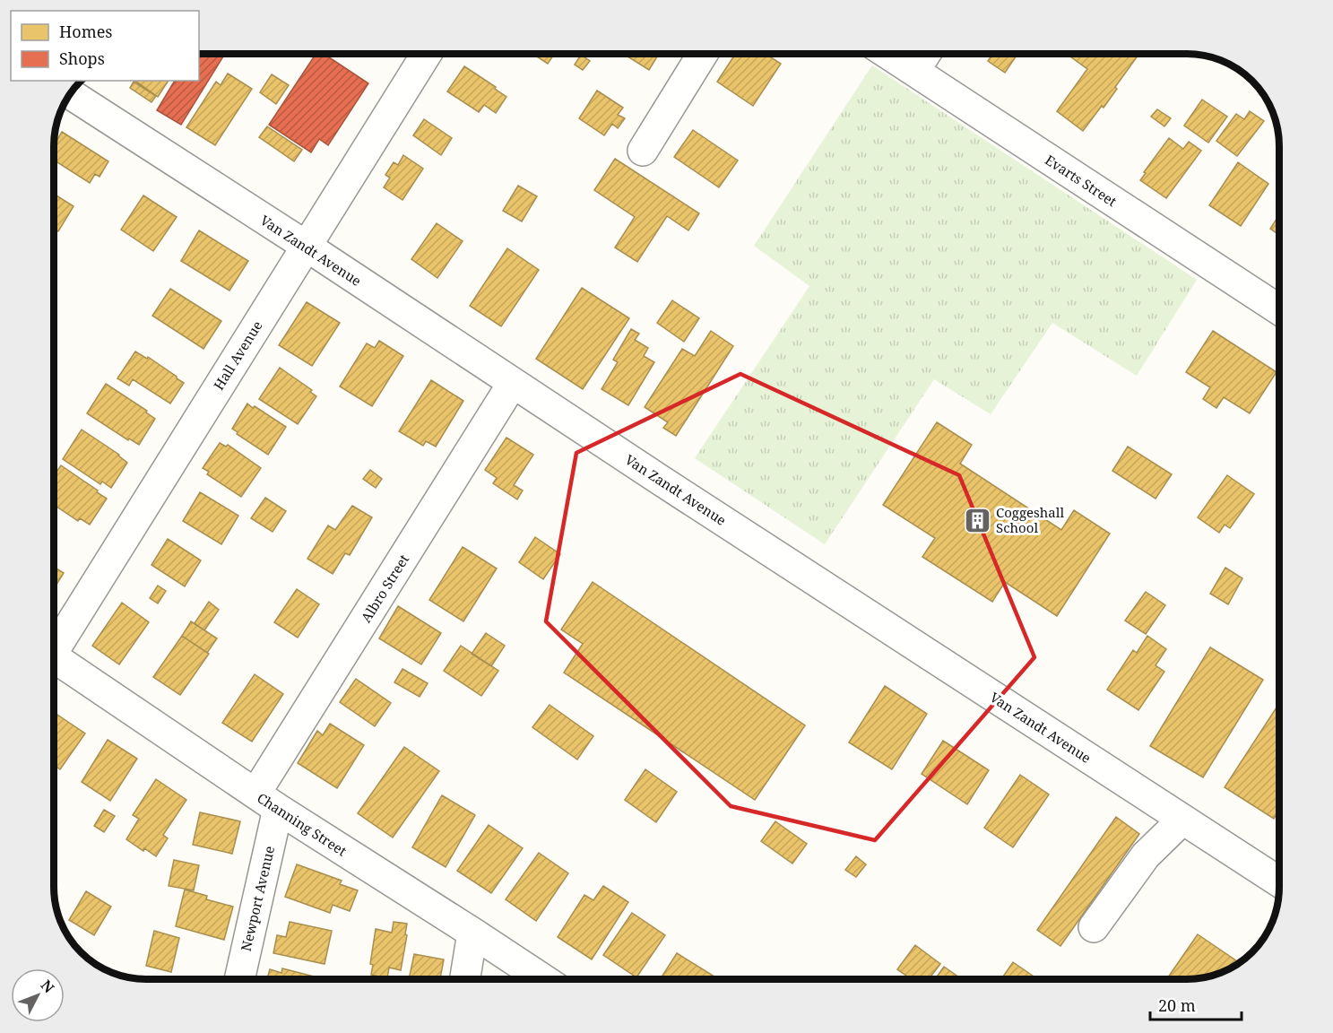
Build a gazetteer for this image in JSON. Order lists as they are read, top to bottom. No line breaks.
{"streets":{"street":["Evarts Street","Van Zandt Avenue","Hall Avenue","Albro Street","Channing Street","Newport Avenue"]},"crossings":[["Van Zandt Avenue","Hall Avenue"],["Van Zandt Avenue","Albro Street"],["Albro Street","Channing Street"],["Albro Street","Newport Avenue"],["Channing Street","Newport Avenue"]],"places":{"building":["Coggeshall School"]},"legend":["Homes","Shops"],"scale_bar":"20 m","north":"top right"}
